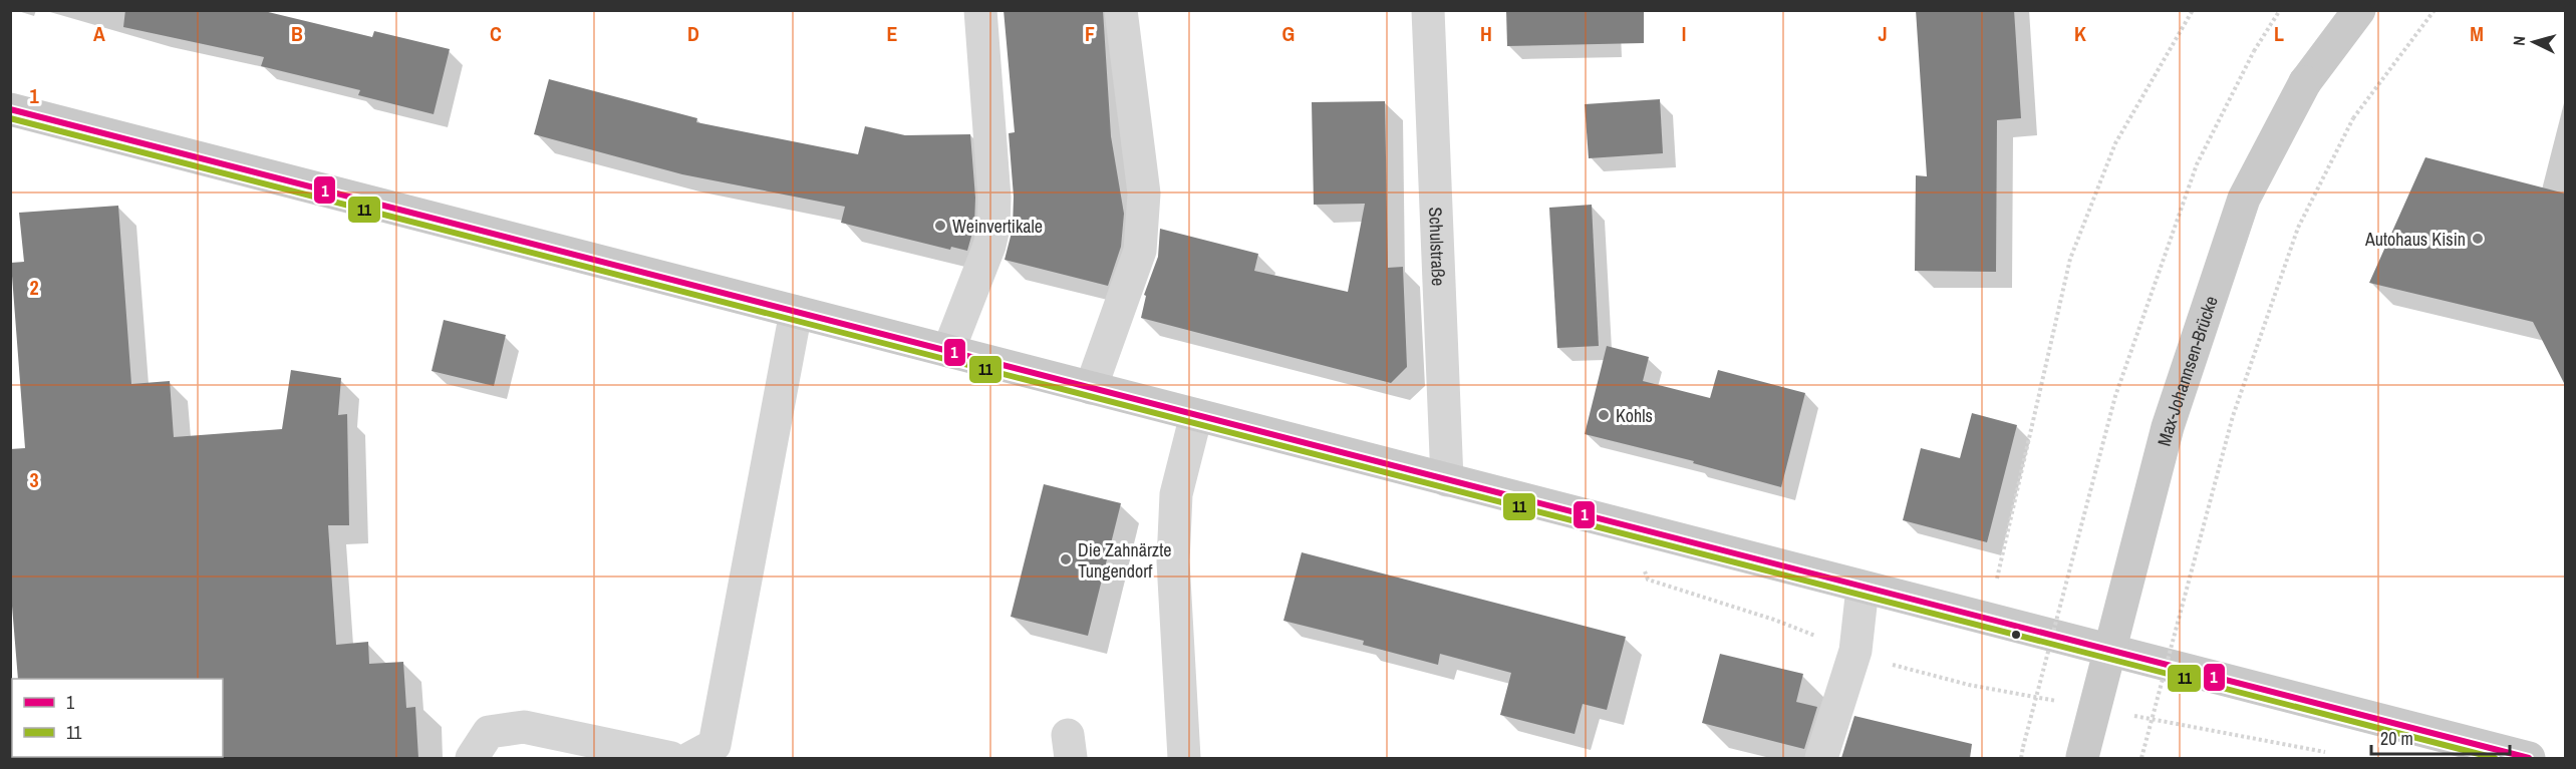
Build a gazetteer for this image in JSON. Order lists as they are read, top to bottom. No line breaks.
{"streets":{"main road":["Max-Johannsen-Brücke"],"street":["Schulstraße"]},"places":["Weinvertikale","Autohaus Kisin","Kohls","Die Zahnärzte Tungendorf"],"lines":["transit line 1","transit line 11"],"legend":["1","11"],"scale_bar":"20 m","north":"left","grid":{"columns":["A","B","C","D","E","F","G","H","I","J","K","L","M"],"rows":["1","2","3"]}}
